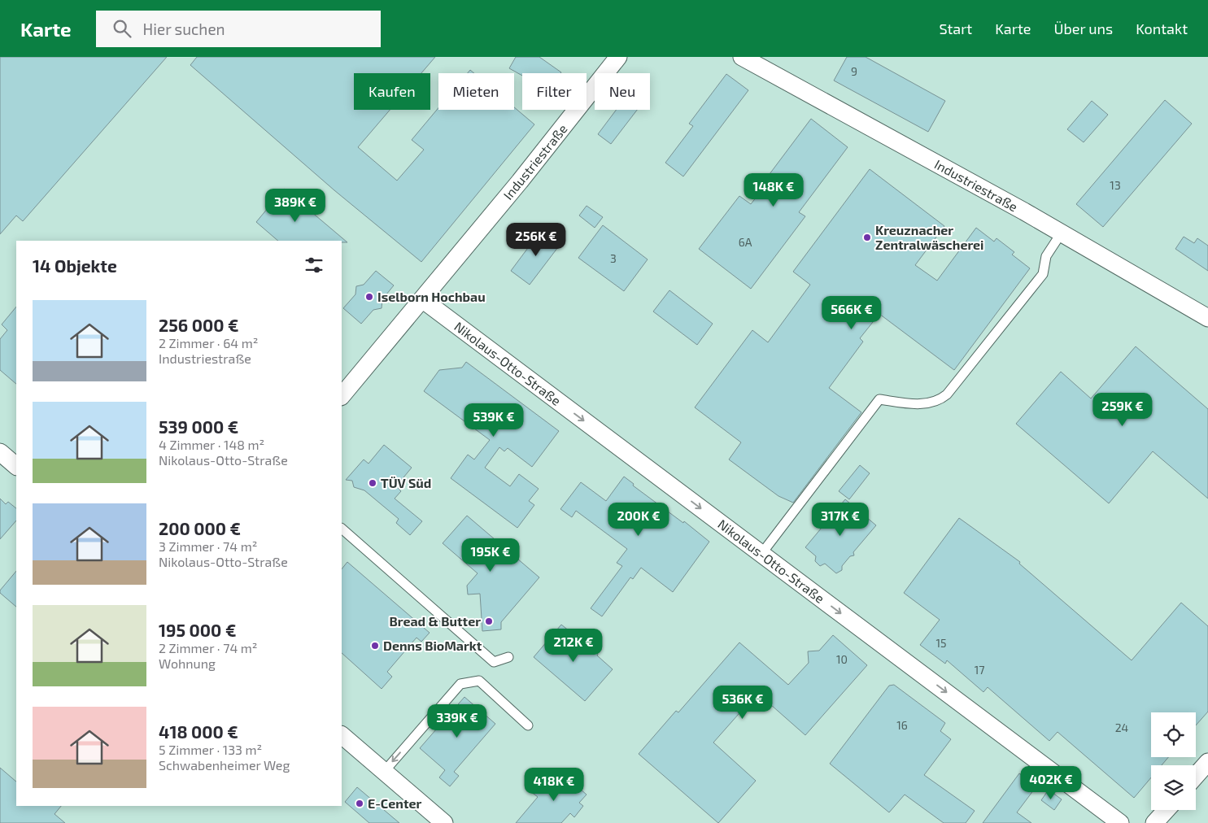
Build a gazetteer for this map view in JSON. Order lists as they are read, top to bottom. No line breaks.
{"streets":{"street":["Industriestraße","Nikolaus-Otto-Straße"]},"crossings":[["Industriestraße","Nikolaus-Otto-Straße"]],"one_way":["Nikolaus-Otto-Straße"],"places":["Kreuznacher Zentralwäscherei","Iselborn Hochbau","TÜV Süd","Bread & Butter","Denns BioMarkt","E-Center"],"house_numbers":["9","13","6A","3","15","10","17","16","24"],"page":{"header":"Karte","search":"Hier suchen","nav":["Start","Karte","Über uns","Kontakt"],"chip":["Kaufen","Mieten","Filter","Neu"],"price":["148K €","389K €","256K €","566K €","259K €","539K €","200K €","317K €","195K €","212K €","536K €","339K €","402K €","418K €"],"heading":"14 Objekte","list":[{"name":"256 000 €","note":"2 Zimmer · 64 m² · Industriestraße"},{"name":"539 000 €","note":"4 Zimmer · 148 m² · Nikolaus-Otto-Straße"},{"name":"200 000 €","note":"3 Zimmer · 74 m² · Nikolaus-Otto-Straße"},{"name":"195 000 €","note":"2 Zimmer · 74 m² · Wohnung"},{"name":"418 000 €","note":"5 Zimmer · 133 m² · Schwabenheimer Weg"}]}}
